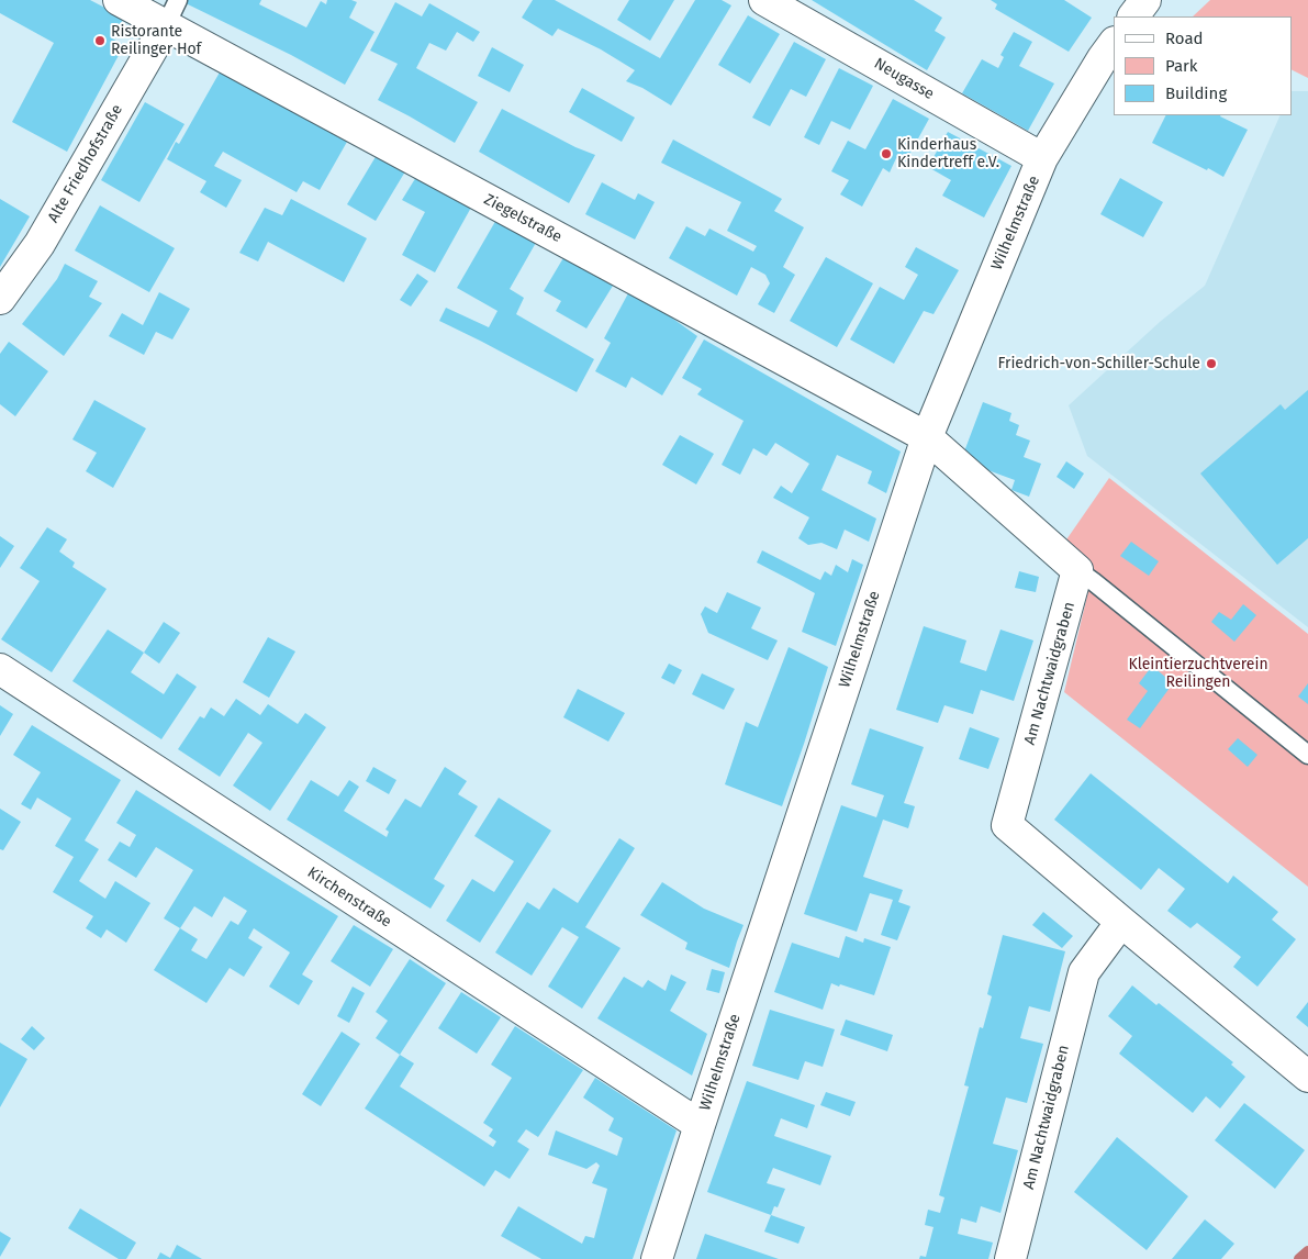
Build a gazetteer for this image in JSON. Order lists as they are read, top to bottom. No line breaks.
{"streets":{"street":["Neugasse","Alte Friedhofstraße","Ziegelstraße","Wilhelmstraße","Am Nachtwaidgraben","Kirchenstraße"]},"crossings":[["Neugasse","Wilhelmstraße"],["Alte Friedhofstraße","Ziegelstraße"],["Ziegelstraße","Wilhelmstraße"],["Wilhelmstraße","Kirchenstraße"]],"parks":["Kleintierzuchtverein Reilingen"],"places":["Ristorante Reilinger Hof","Kinderhaus Kindertreff e.V.","Friedrich-von-Schiller-Schule"],"legend":["Road","Park","Building"]}
